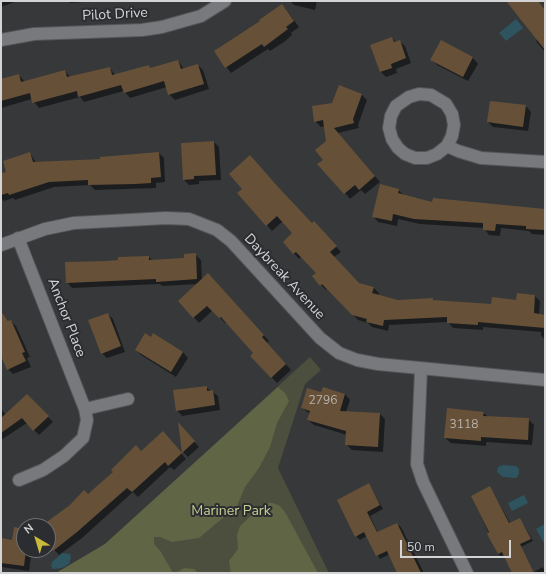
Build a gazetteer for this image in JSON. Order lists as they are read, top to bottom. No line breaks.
{"streets":{"street":["Pilot Drive","Daybreak Avenue","Anchor Place"]},"crossings":[["Daybreak Avenue","Anchor Place"]],"parks":["Mariner Park"],"house_numbers":["2796","3118"],"scale_bar":"50 m","north":"top left"}
